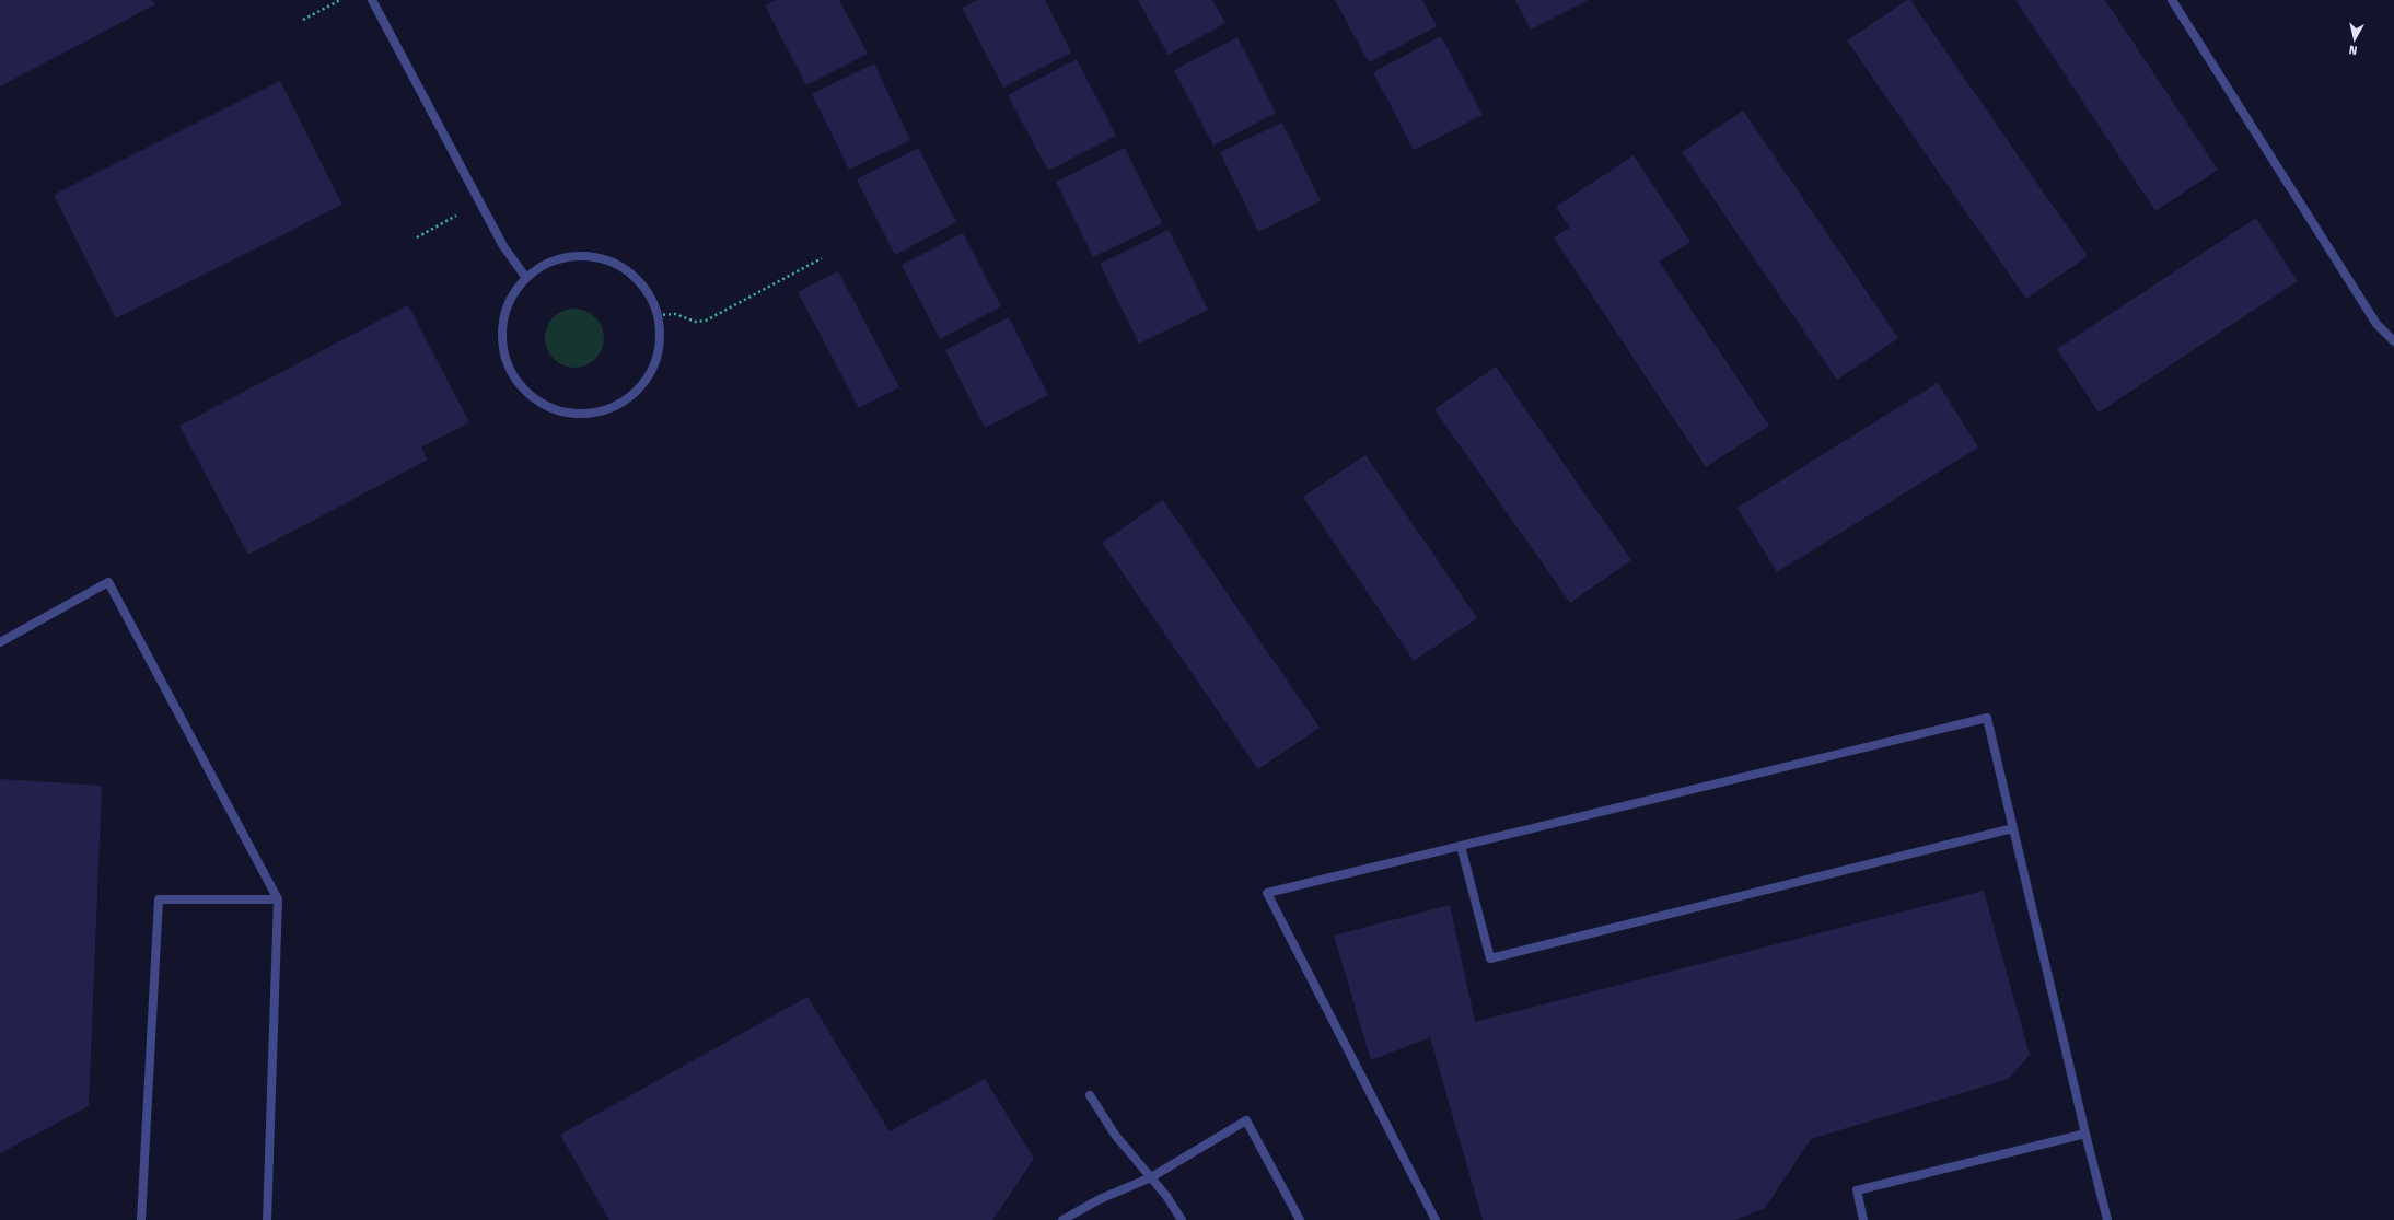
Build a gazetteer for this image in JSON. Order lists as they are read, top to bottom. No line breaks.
{"north":"bottom"}
